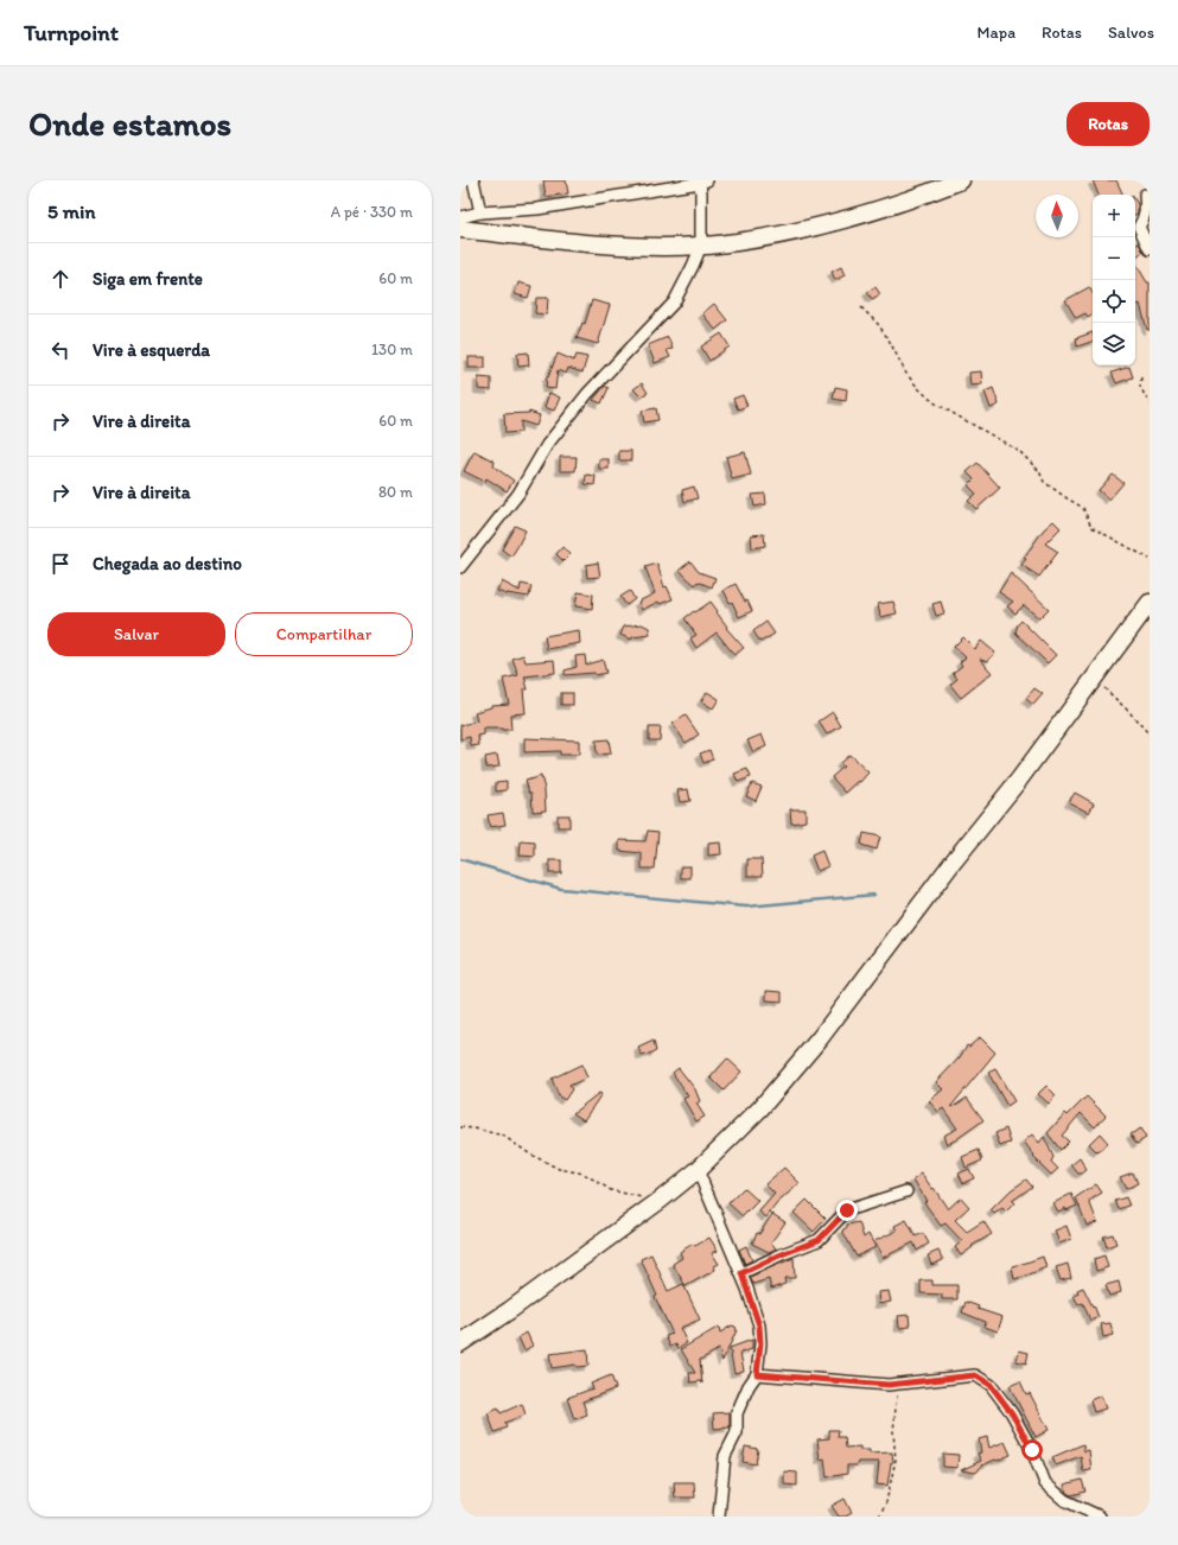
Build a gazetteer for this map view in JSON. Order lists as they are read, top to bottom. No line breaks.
{"north":"top","page":{"header":"Turnpoint","nav":["Mapa","Rotas","Salvos"],"buttons":["Rotas",["Salvar","Compartilhar"]],"title":"Onde estamos","heading":["5 min","A pé · 330 m"],"map_buttons":["+","−"],"list":[["Siga em frente","60 m"],["Vire à esquerda","130 m"],["Vire à direita","60 m"],["Vire à direita","80 m"],"Chegada ao destino"]}}
